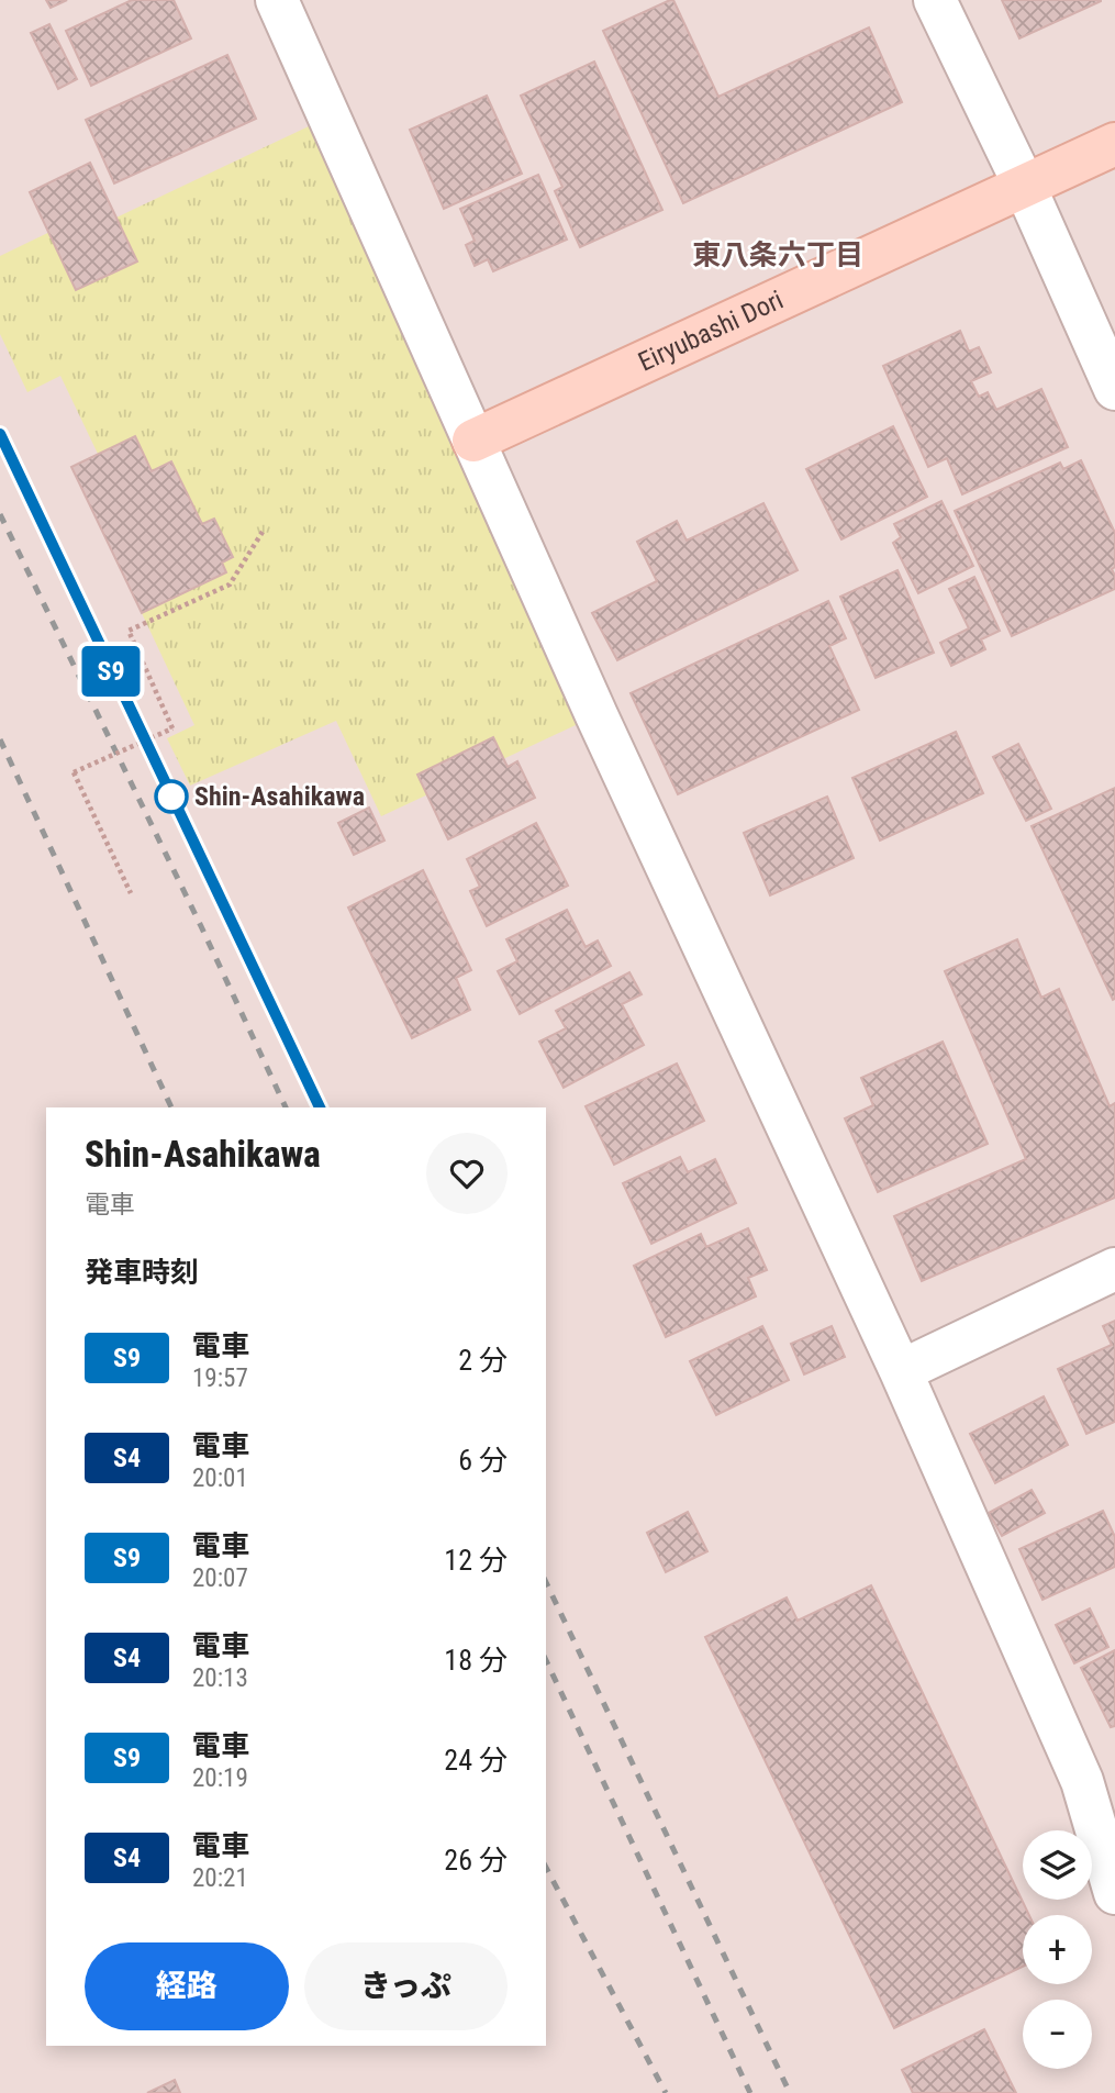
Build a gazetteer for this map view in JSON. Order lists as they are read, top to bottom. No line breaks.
{"streets":{"main road":["Eiryubashi Dori"]},"districts":["東八条六丁目"],"places":["Shin-Asahikawa"],"page":{"on_map":"S9","heading":[["Shin-Asahikawa","電車"],"発車時刻"],"list":[{"mark":"S9","name":"電車","note":"19:57","value":"2 分"},{"mark":"S4","name":"電車","note":"20:01","value":"6 分"},{"mark":"S9","name":"電車","note":"20:07","value":"12 分"},{"mark":"S4","name":"電車","note":"20:13","value":"18 分"},{"mark":"S9","name":"電車","note":"20:19","value":"24 分"},{"mark":"S4","name":"電車","note":"20:21","value":"26 分"}],"map_buttons":["+","−"],"buttons":["経路","きっぷ"]}}
